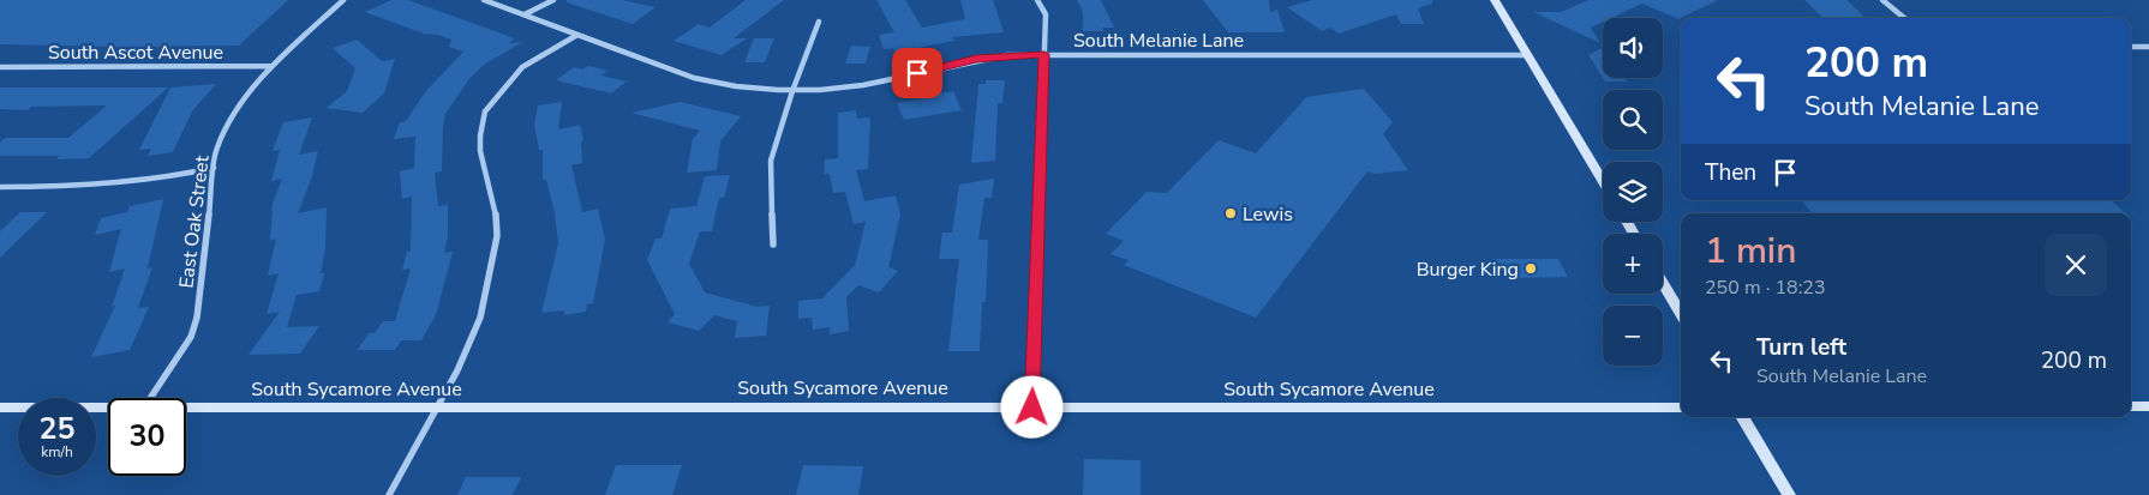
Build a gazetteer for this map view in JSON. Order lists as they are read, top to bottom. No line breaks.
{"streets":{"main road":["South Sycamore Avenue"],"street":["South Melanie Lane","South Ascot Avenue","East Oak Street"]},"crossings":[["South Ascot Avenue","East Oak Street"]],"places":["Lewis","Burger King"],"page":{"map_buttons":["+","−"],"turn":["200 m","South Melanie Lane"],"then":"Then","heading":["1 min","250 m · 18:23"],"list":[{"name":"Turn left","note":"South Melanie Lane","value":"200 m"}],"speed":"25 km/h","limit":"30"}}
